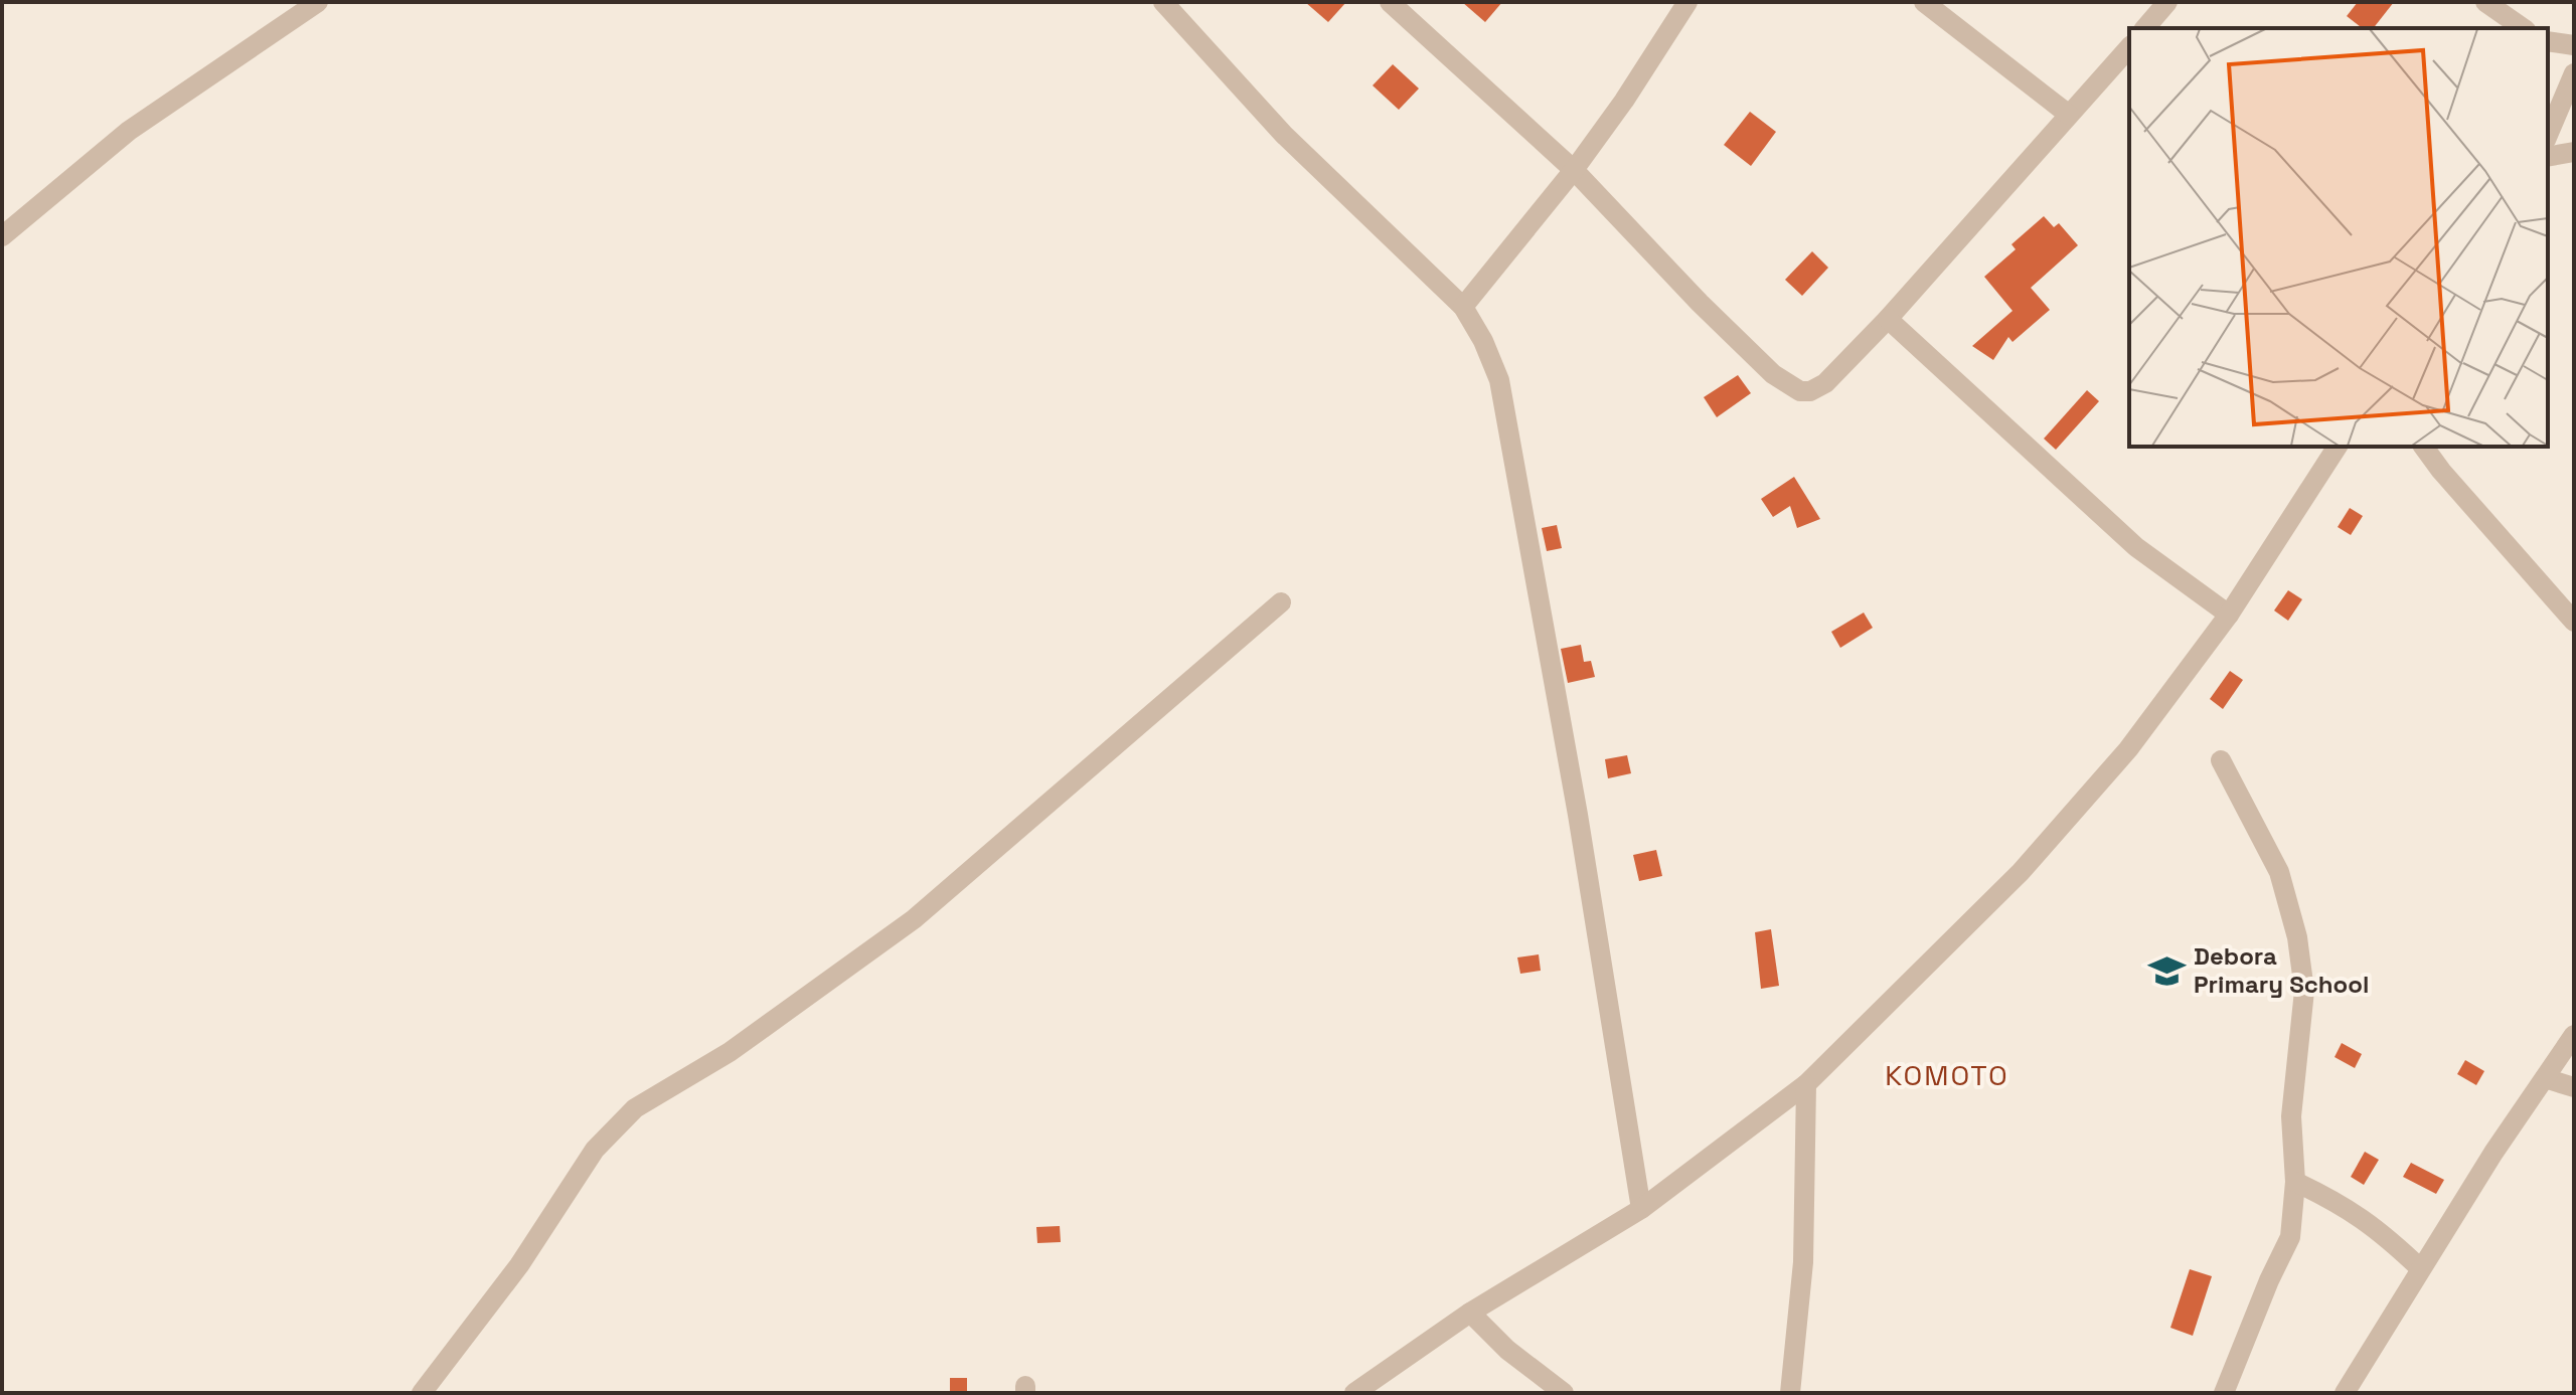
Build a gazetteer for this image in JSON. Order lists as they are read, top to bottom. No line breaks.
{"districts":["KOMOTO"],"places":{"school or university":["Debora Primary School"]}}
